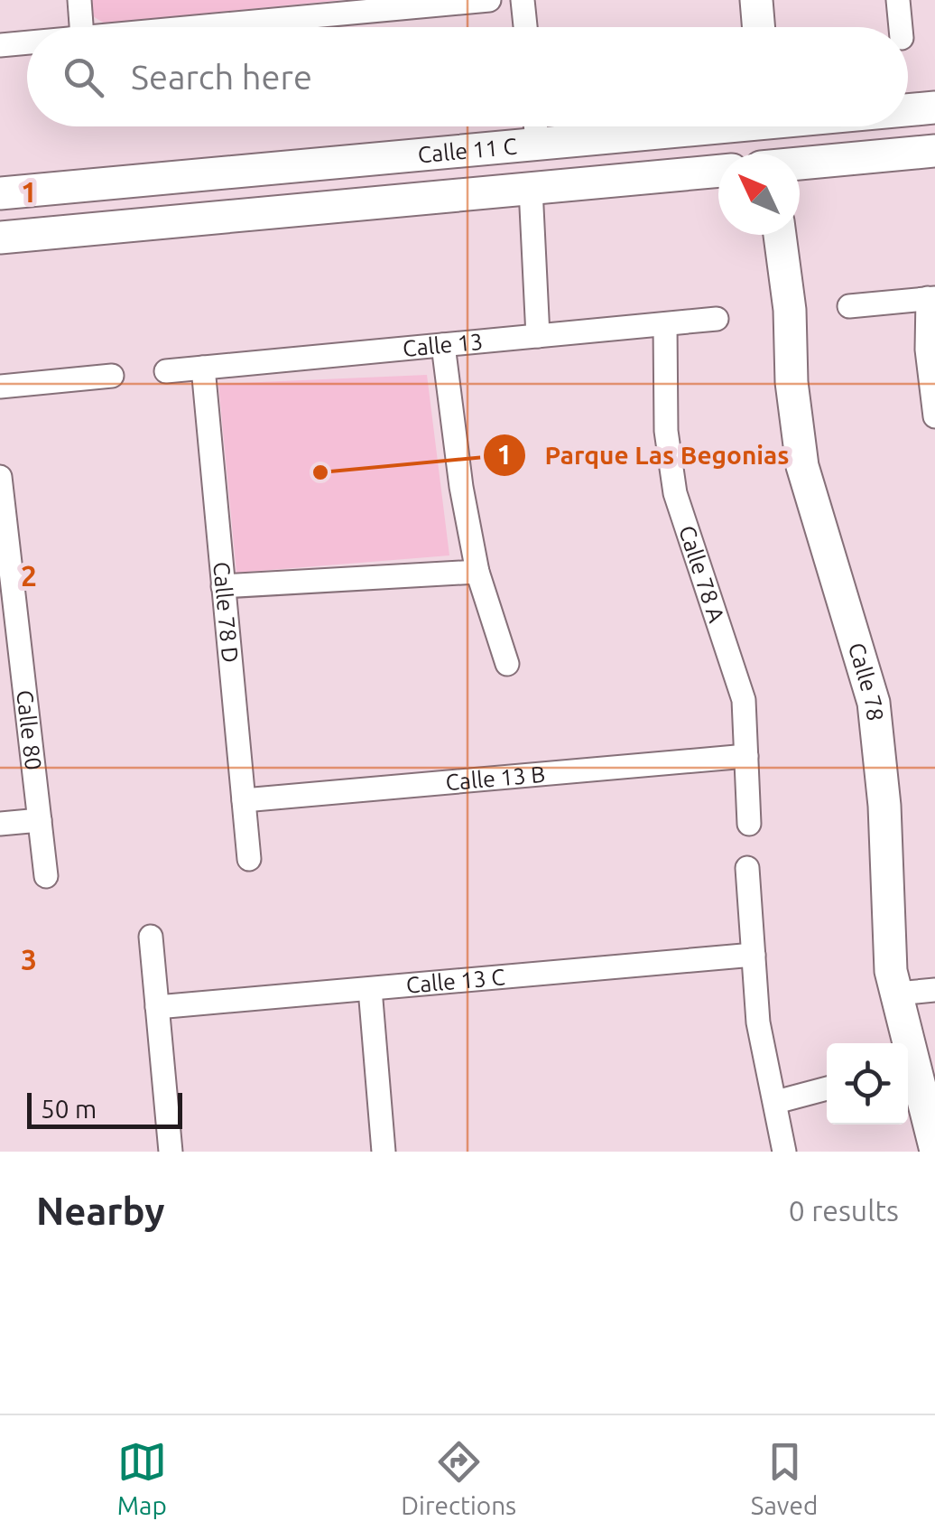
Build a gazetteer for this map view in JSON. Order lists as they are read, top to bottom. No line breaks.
{"streets":{"main road":["Calle 11 C","Calle 78"],"street":["Calle 13","Calle 78 A","Calle 78 D","Calle 80","Calle 13 B","Calle 13 C"]},"crossings":[["Calle 13","Calle 78 A"],["Calle 13","Calle 78 D"],["Calle 78 A","Calle 13 B"],["Calle 78 D","Calle 13 B"]],"places":["Parque Las Begonias"],"scale_bar":"50 m","north":"top left","page":{"search":"Search here","scale":"50 m","heading":["Nearby","0 results"],"nav":["Map","Directions","Saved"]},"grid":{"rows":["1","2","3"]}}
